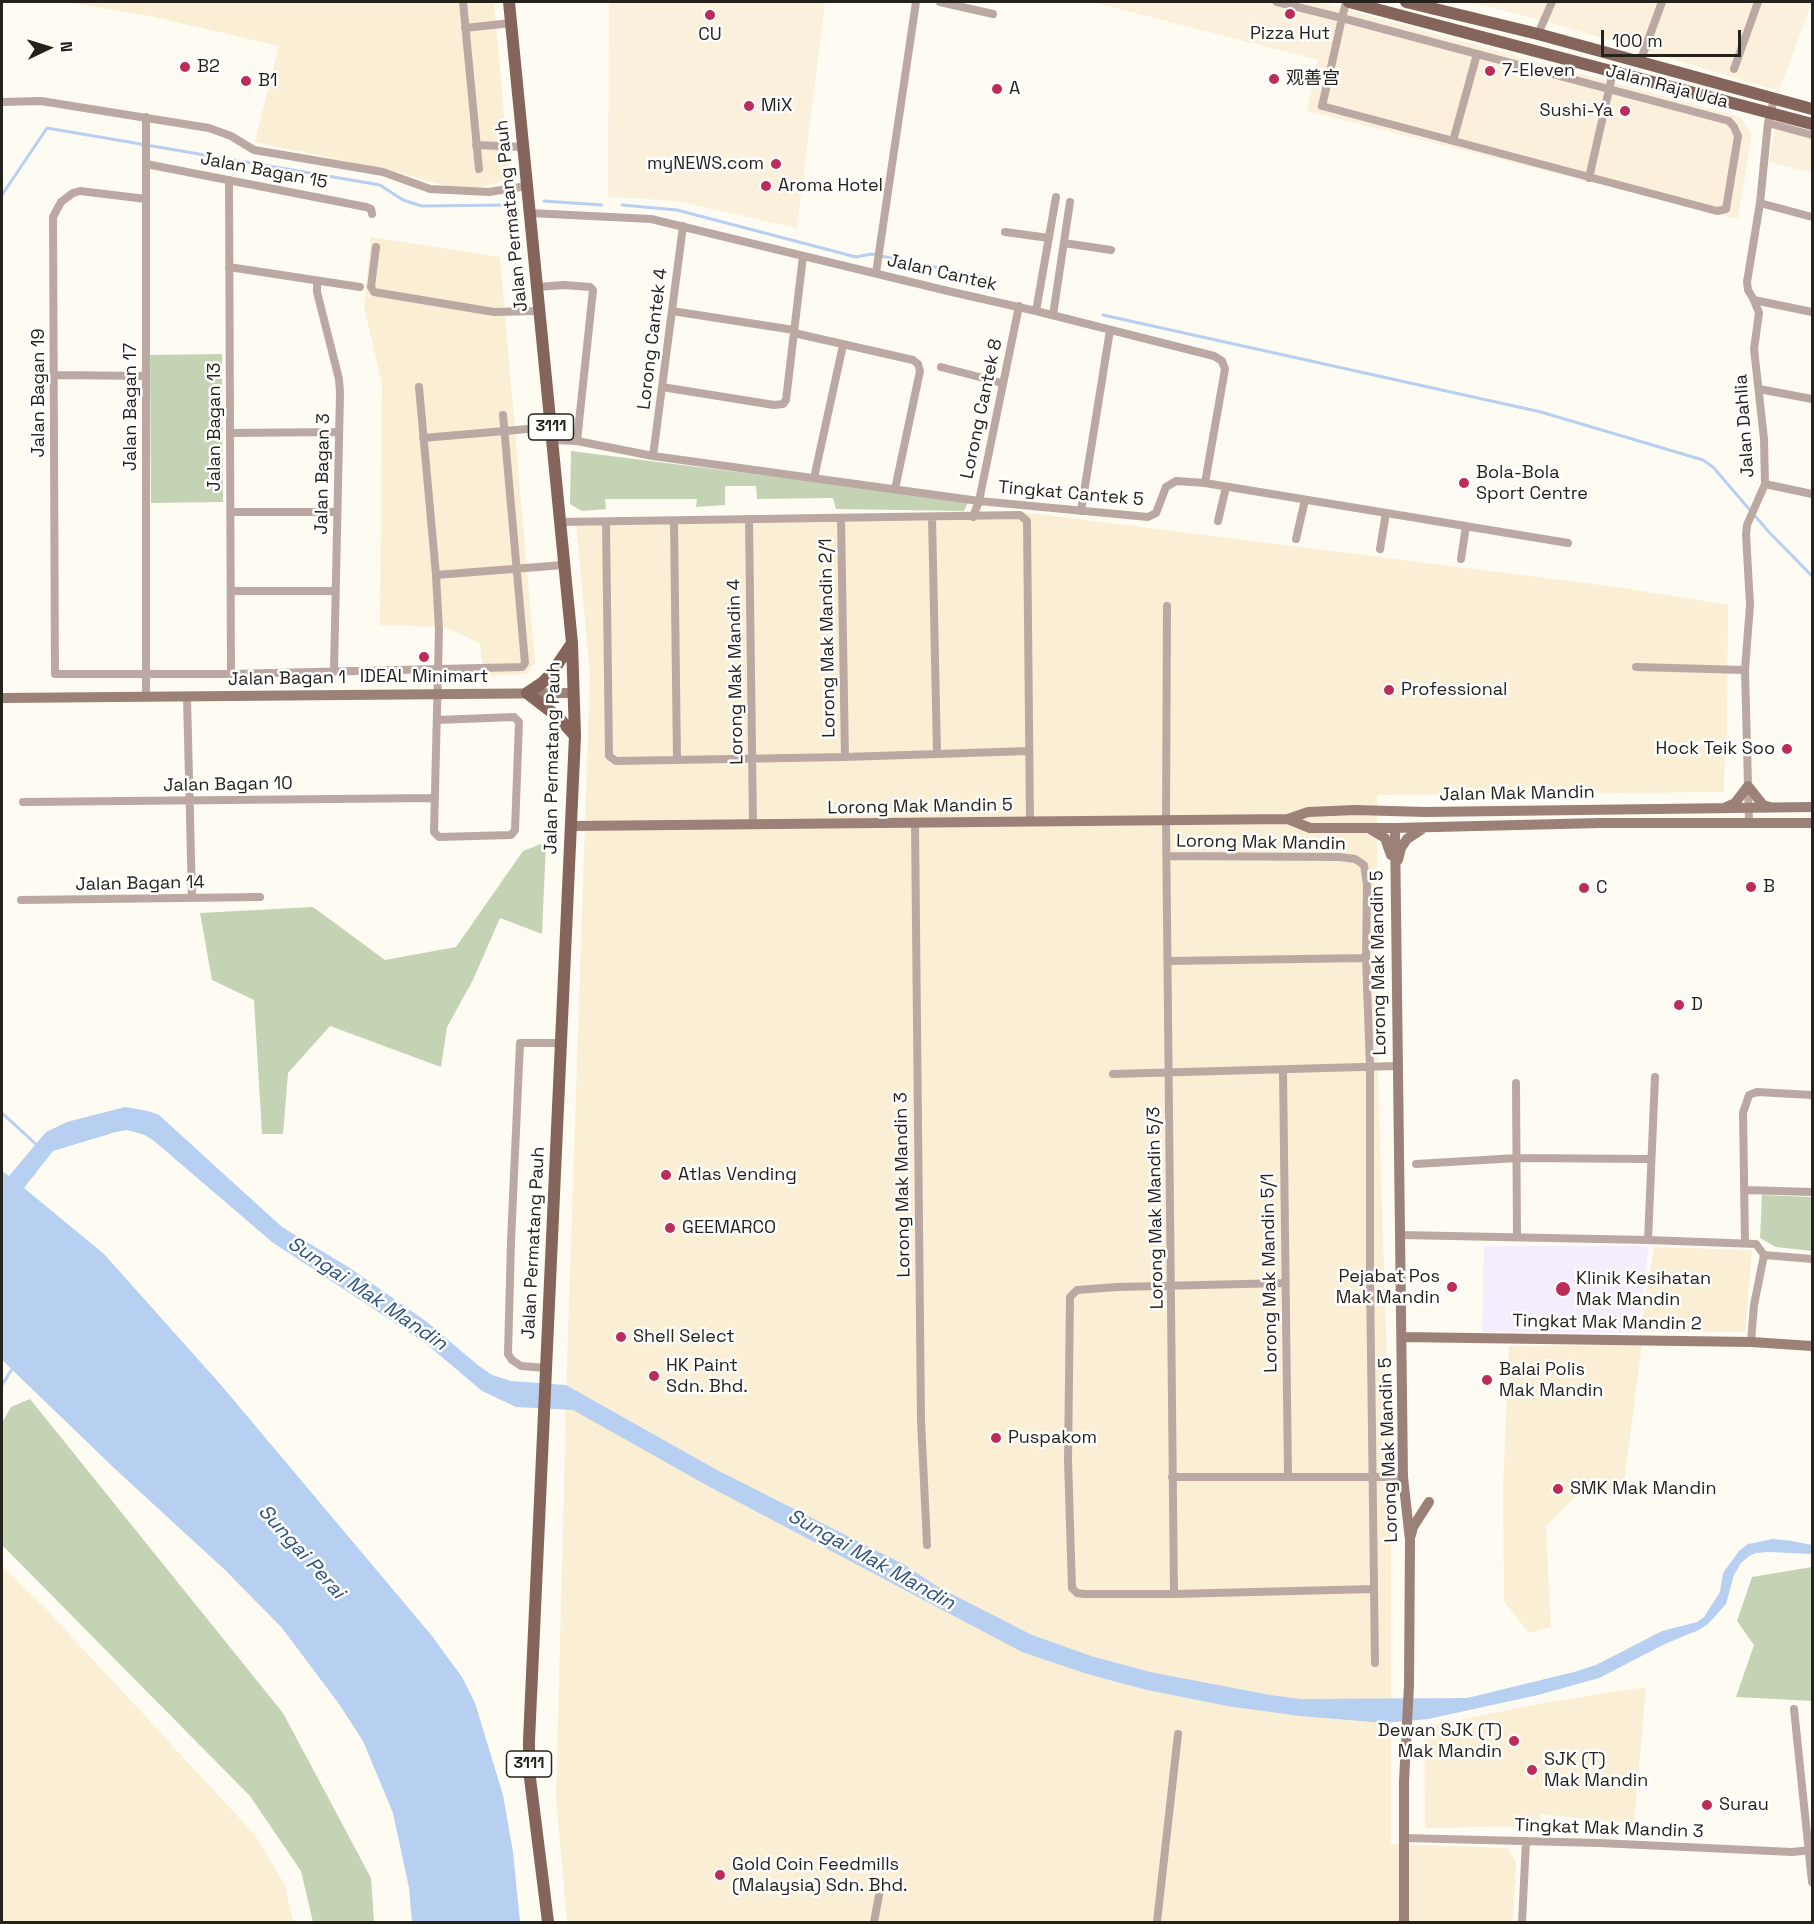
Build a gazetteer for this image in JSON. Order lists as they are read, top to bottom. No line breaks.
{"streets":{"main road":["Jalan Raja Uda","Jalan Permatang Pauh","3111"],"street":["Jalan Bagan 15","Jalan Cantek","Lorong Cantek 4","Jalan Bagan 19","Jalan Bagan 17","Lorong Cantek 8","Jalan Dahlia","Jalan Bagan 13","Jalan Bagan 3","Tingkat Cantek 5","Lorong Mak Mandin 2/1","Lorong Mak Mandin 4","Jalan Bagan 1","Jalan Bagan 10","Jalan Mak Mandin","Lorong Mak Mandin 5","Lorong Mak Mandin","Jalan Bagan 14","Lorong Mak Mandin 3","Lorong Mak Mandin 5/3","Lorong Mak Mandin 5/1","Tingkat Mak Mandin 2","Tingkat Mak Mandin 3"]},"crossings":[["Jalan Raja Uda","Jalan Dahlia"],["Jalan Bagan 15","Jalan Bagan 17"],["Jalan Bagan 15","Jalan Bagan 13"],["Jalan Permatang Pauh","Jalan Cantek"],["Jalan Permatang Pauh","Tingkat Cantek 5"],["Jalan Permatang Pauh","Jalan Bagan 1"],["Jalan Permatang Pauh","Lorong Mak Mandin 5"],["Jalan Cantek","Lorong Cantek 4"],["Jalan Cantek","Lorong Cantek 8"],["Jalan Cantek","Tingkat Cantek 5"],["Lorong Cantek 4","Tingkat Cantek 5"],["Jalan Bagan 19","Jalan Bagan 17"],["Jalan Bagan 19","Jalan Bagan 1"],["Jalan Bagan 17","Jalan Bagan 1"],["Lorong Cantek 8","Tingkat Cantek 5"],["Jalan Dahlia","Jalan Mak Mandin"],["Jalan Bagan 13","Jalan Bagan 1"],["Jalan Bagan 3","Jalan Bagan 1"],["Lorong Mak Mandin 4","Lorong Mak Mandin 5"],["Jalan Mak Mandin","Lorong Mak Mandin 5"],["Lorong Mak Mandin 5","Lorong Mak Mandin 3"],["Lorong Mak Mandin 5","Lorong Mak Mandin 5/3"],["Lorong Mak Mandin 5","Tingkat Mak Mandin 2"],["Lorong Mak Mandin 5","Tingkat Mak Mandin 3"],["Lorong Mak Mandin","Lorong Mak Mandin 5/3"]],"water":["Sungai Mak Mandin","Sungai Perai"],"places":["Pizza Hut","CU","B2","7-Eleven","观善宫","B1","A","MiX","Sushi-Ya","myNEWS.com","Aroma Hotel","Bola-Bola Sport Centre","IDEAL Minimart","Professional","Hock Teik Soo","B","C","D","Atlas Vending","GEEMARCO","Pejabat Pos Mak Mandin","Klinik Kesihatan Mak Mandin","Shell Select","HK Paint Sdn. Bhd.","Balai Polis Mak Mandin","Puspakom","SMK Mak Mandin","Dewan SJK (T) Mak Mandin","SJK (T) Mak Mandin","Surau","Gold Coin Feedmills (Malaysia) Sdn. Bhd."],"scale_bar":"100 m","north":"right"}
